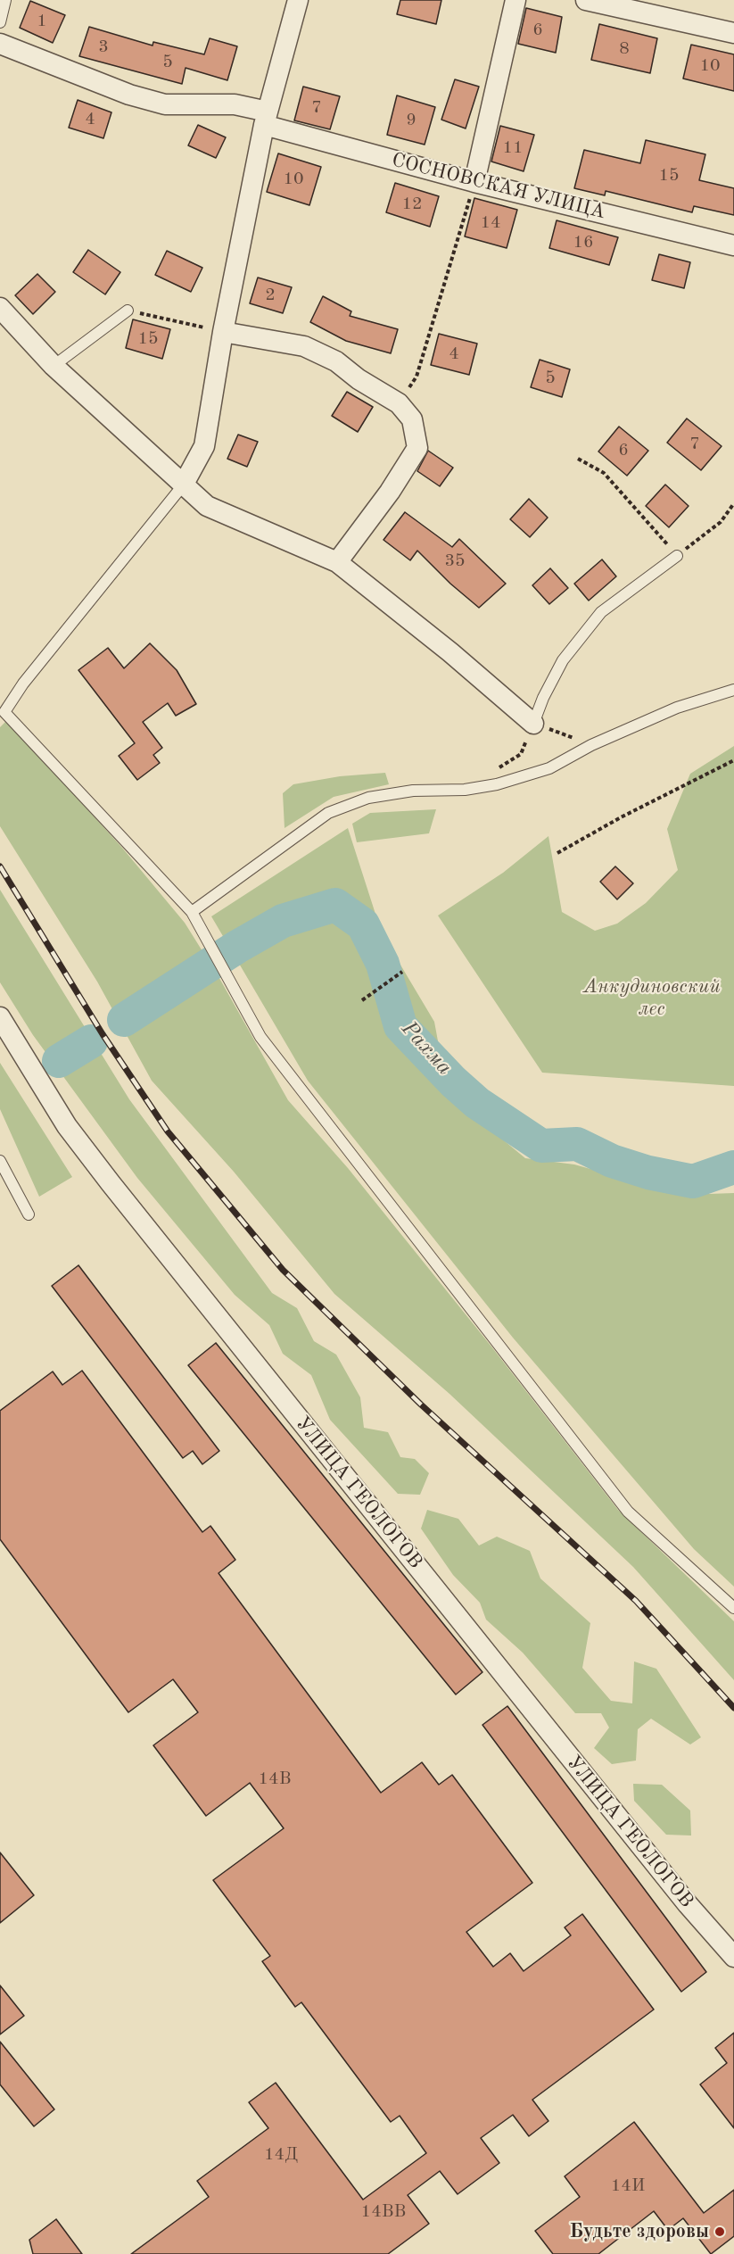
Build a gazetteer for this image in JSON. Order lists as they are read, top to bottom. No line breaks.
{"streets":{"street":["СОСНОВСКАЯ УЛИЦА","УЛИЦА ГЕОЛОГОВ"]},"water":["Рахма"],"parks":["Анкудиновский лес"],"places":["Будьте здоровы"],"house_numbers":["1","6","3","8","5","10","7","4","9","11","15","10","12","14","16","2","15","4","5","7","6","35","14В","14Д","14И","14ВВ"]}
